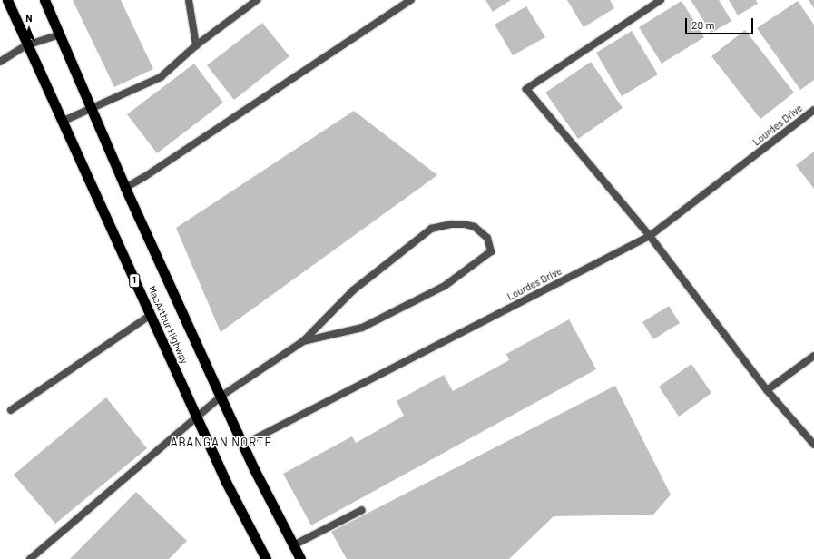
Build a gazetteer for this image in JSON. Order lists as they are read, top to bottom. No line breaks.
{"streets":{"highway":["1","MacArthur Highway"],"street":["Lourdes Drive"]},"crossings":[["Lourdes Drive","MacArthur Highway"]],"districts":["ABANGAN NORTE"],"scale_bar":"20 m","north":"top"}
